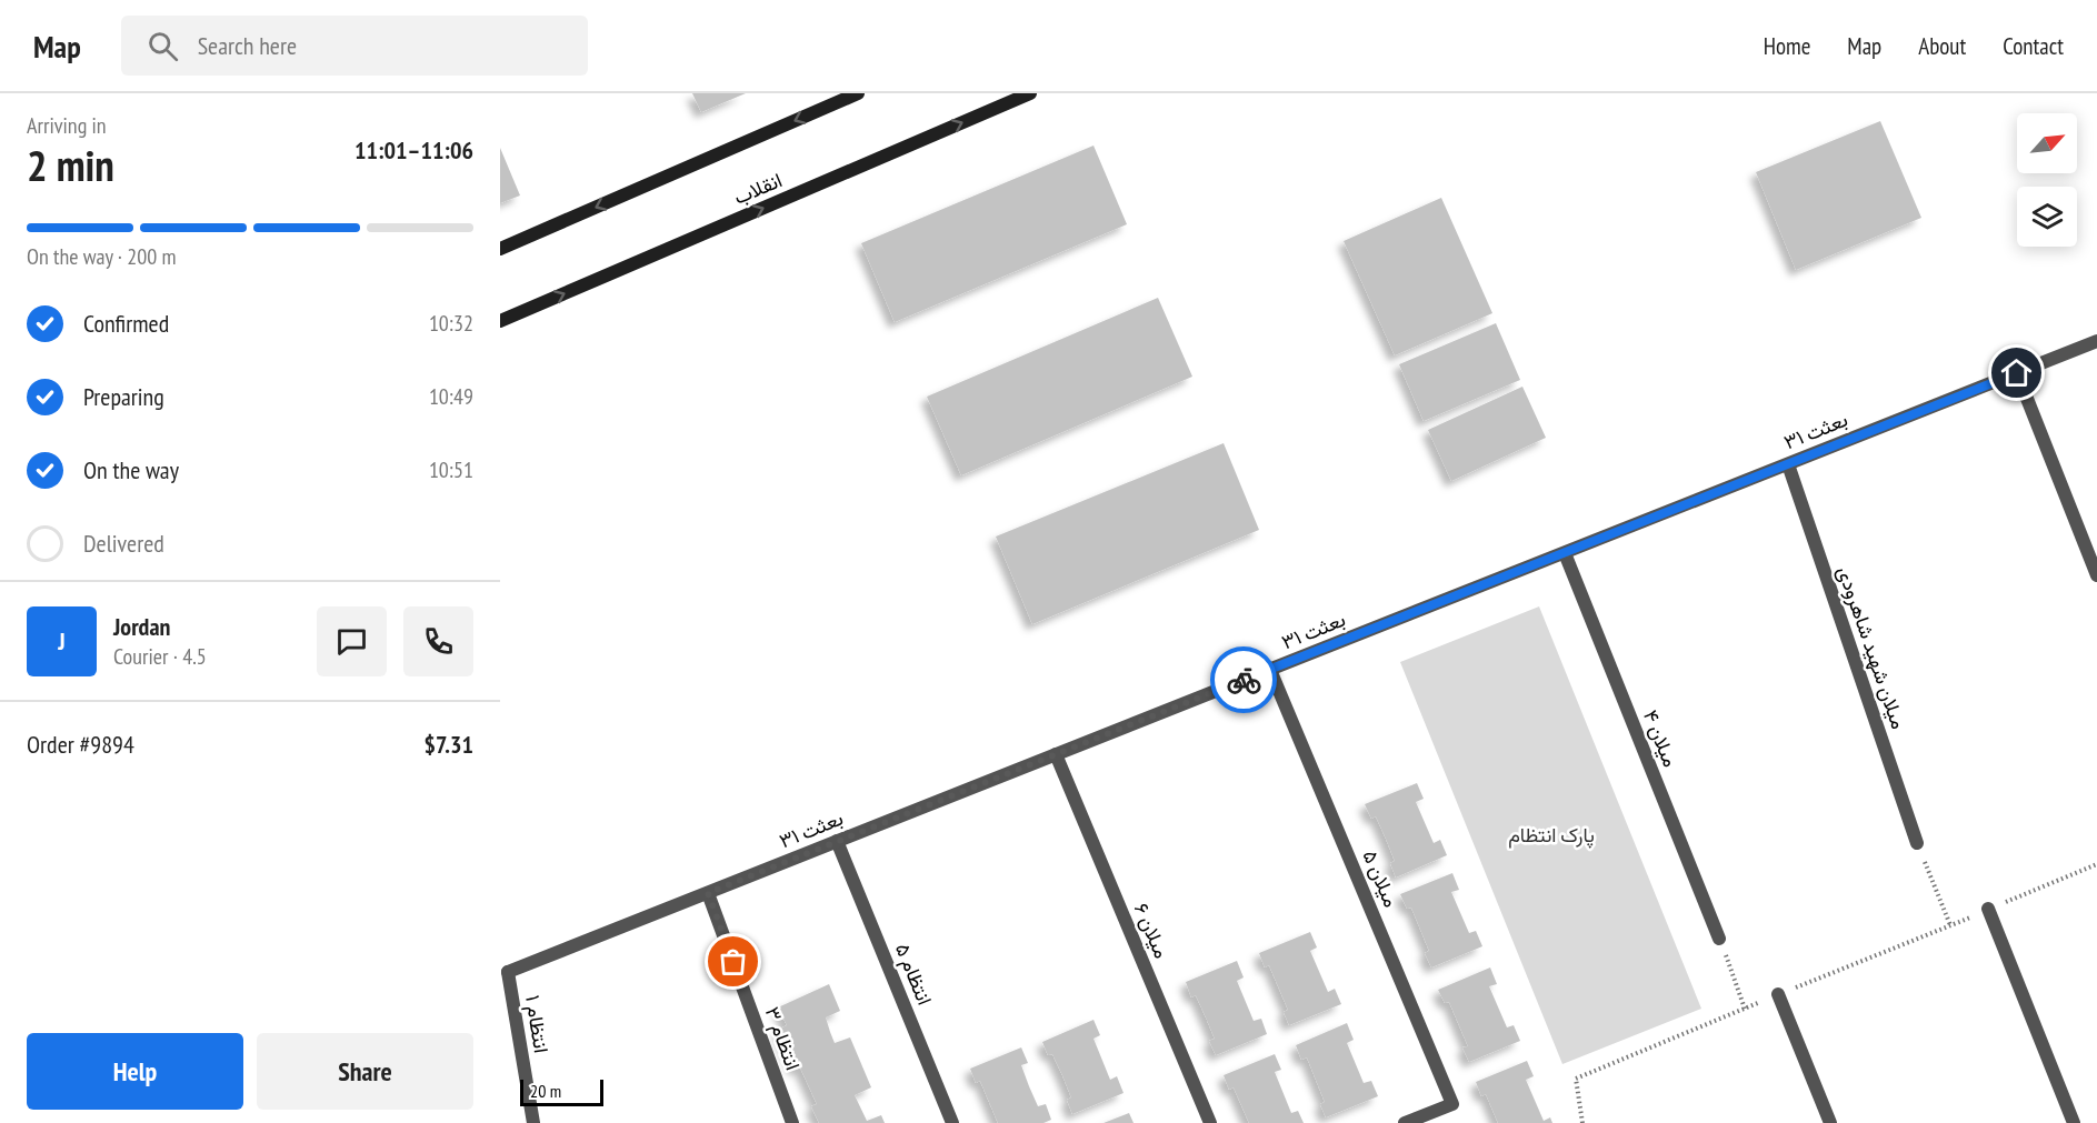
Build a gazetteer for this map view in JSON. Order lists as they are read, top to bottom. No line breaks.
{"streets":{"main road":["انقلاب"],"street":["بعثت ۳۱","میلان شهید شاهرودی","میلان ۴","میلان ۵","میلان ۶","انتظام ۵","انتظام ۱","انتظام ۳"]},"crossings":[["بعثت ۳۱","میلان شهید شاهرودی"],["بعثت ۳۱","میلان ۴"],["بعثت ۳۱","میلان ۵"],["بعثت ۳۱","میلان ۶"],["بعثت ۳۱","انتظام ۵"],["بعثت ۳۱","انتظام ۱"],["بعثت ۳۱","انتظام ۳"]],"parks":["پارک انتظام"],"scale_bar":"20 m","north":"top right","page":{"header":"Map","search":"Search here","nav":["Home","Map","About","Contact"],"heading":["2 min","Arriving in","11:01–11:06"],"panel":["Jordan","Courier · 4.5","Order #9894","$7.31"],"bar":"On the way · 200 m","list":[["Confirmed","10:32"],["Preparing","10:49"],["On the way","10:51"],"Delivered"],"round":"J","buttons":["Help","Share"],"scale":"20 m"}}
